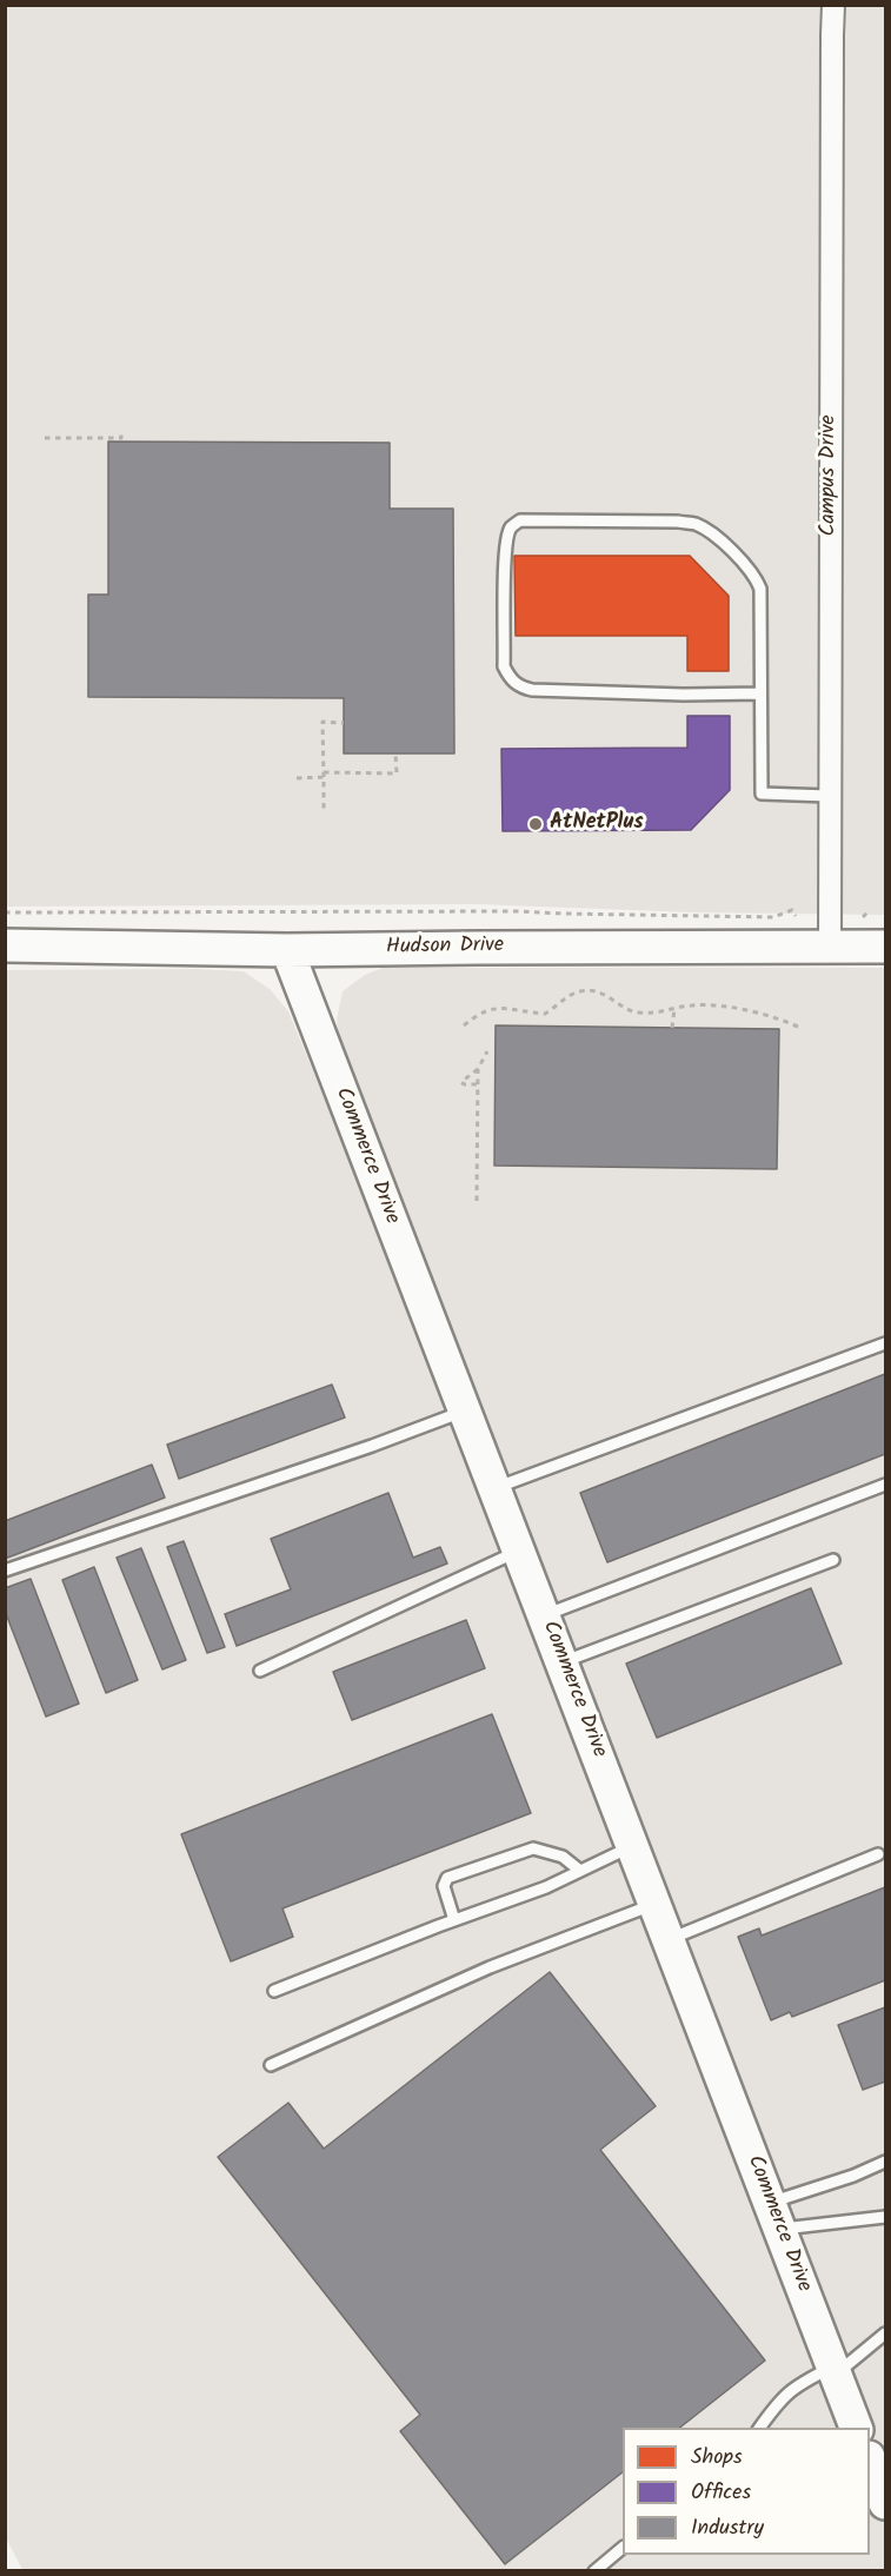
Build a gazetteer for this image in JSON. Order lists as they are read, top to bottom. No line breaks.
{"streets":{"street":["Campus Drive","Hudson Drive","Commerce Drive"]},"crossings":[["Campus Drive","Hudson Drive"],["Hudson Drive","Commerce Drive"]],"places":["AtNetPlus"],"legend":["Shops","Offices","Industry"]}
